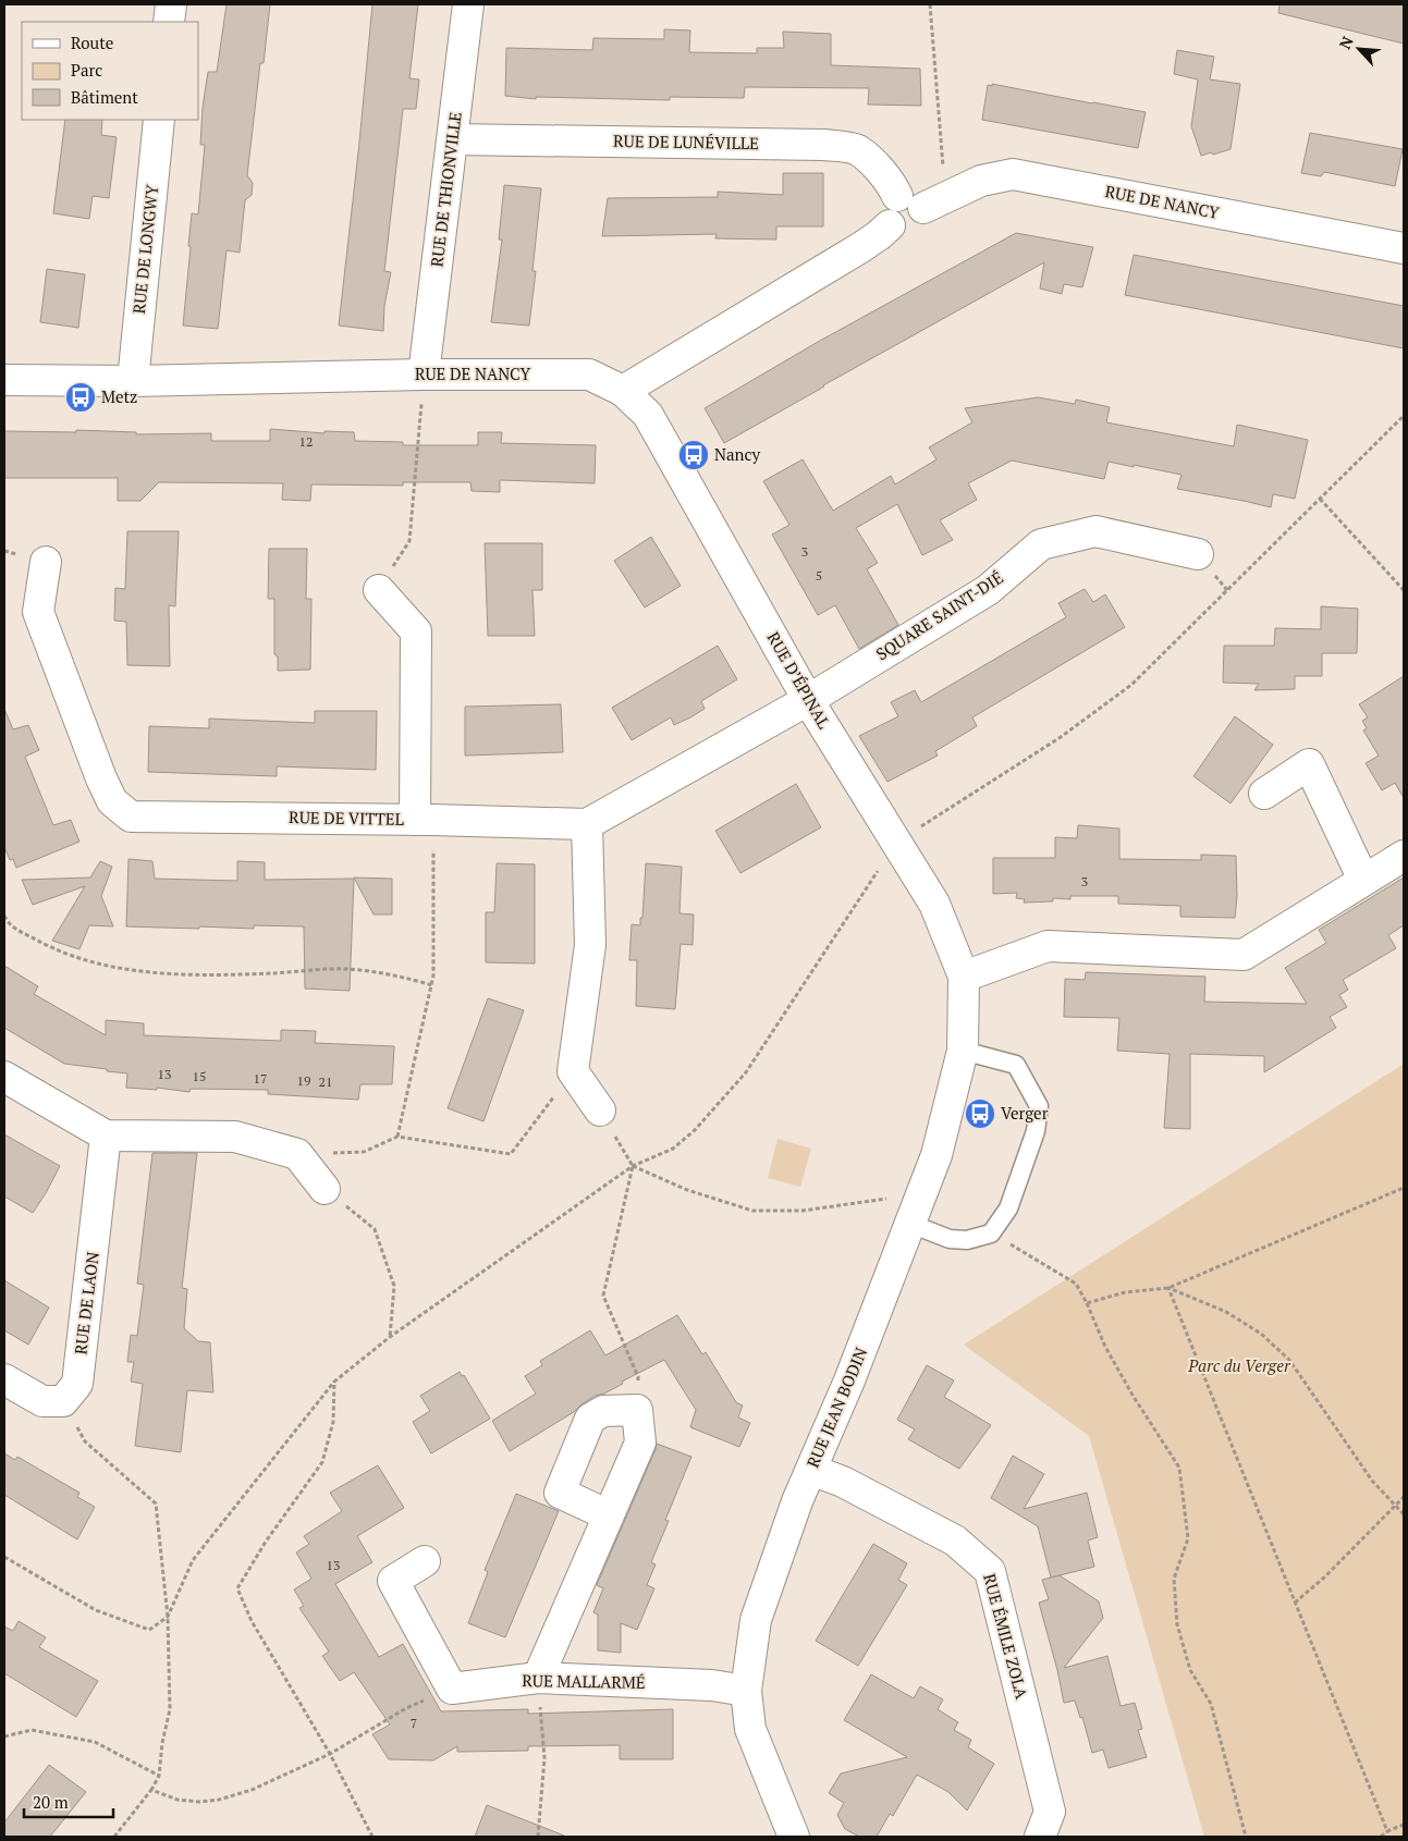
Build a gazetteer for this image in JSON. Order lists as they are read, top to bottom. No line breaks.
{"streets":{"street":["RUE DE LUNÉVILLE","RUE DE THIONVILLE","RUE DE NANCY","RUE DE LONGWY","SQUARE SAINT-DIÉ","RUE D’ÉPINAL","RUE DE VITTEL","RUE DE LAON","RUE JEAN BODIN","RUE ÉMILE ZOLA","RUE MALLARMÉ"]},"crossings":[["RUE DE LUNÉVILLE","RUE DE THIONVILLE"],["RUE DE LUNÉVILLE","RUE DE NANCY"],["RUE DE THIONVILLE","RUE DE NANCY"],["RUE DE NANCY","RUE DE LONGWY"],["RUE DE NANCY","RUE D’ÉPINAL"],["SQUARE SAINT-DIÉ","RUE D’ÉPINAL"],["RUE D’ÉPINAL","RUE JEAN BODIN"],["RUE JEAN BODIN","RUE ÉMILE ZOLA"],["RUE JEAN BODIN","RUE MALLARMÉ"]],"parks":["Parc du Verger"],"places":{"bus stop":["Metz","Nancy","Verger"]},"house_numbers":["12","3","5","3","13","15","17","19","21","13","7"],"legend":["Route","Parc","Bâtiment"],"scale_bar":"20 m","north":"top left"}
